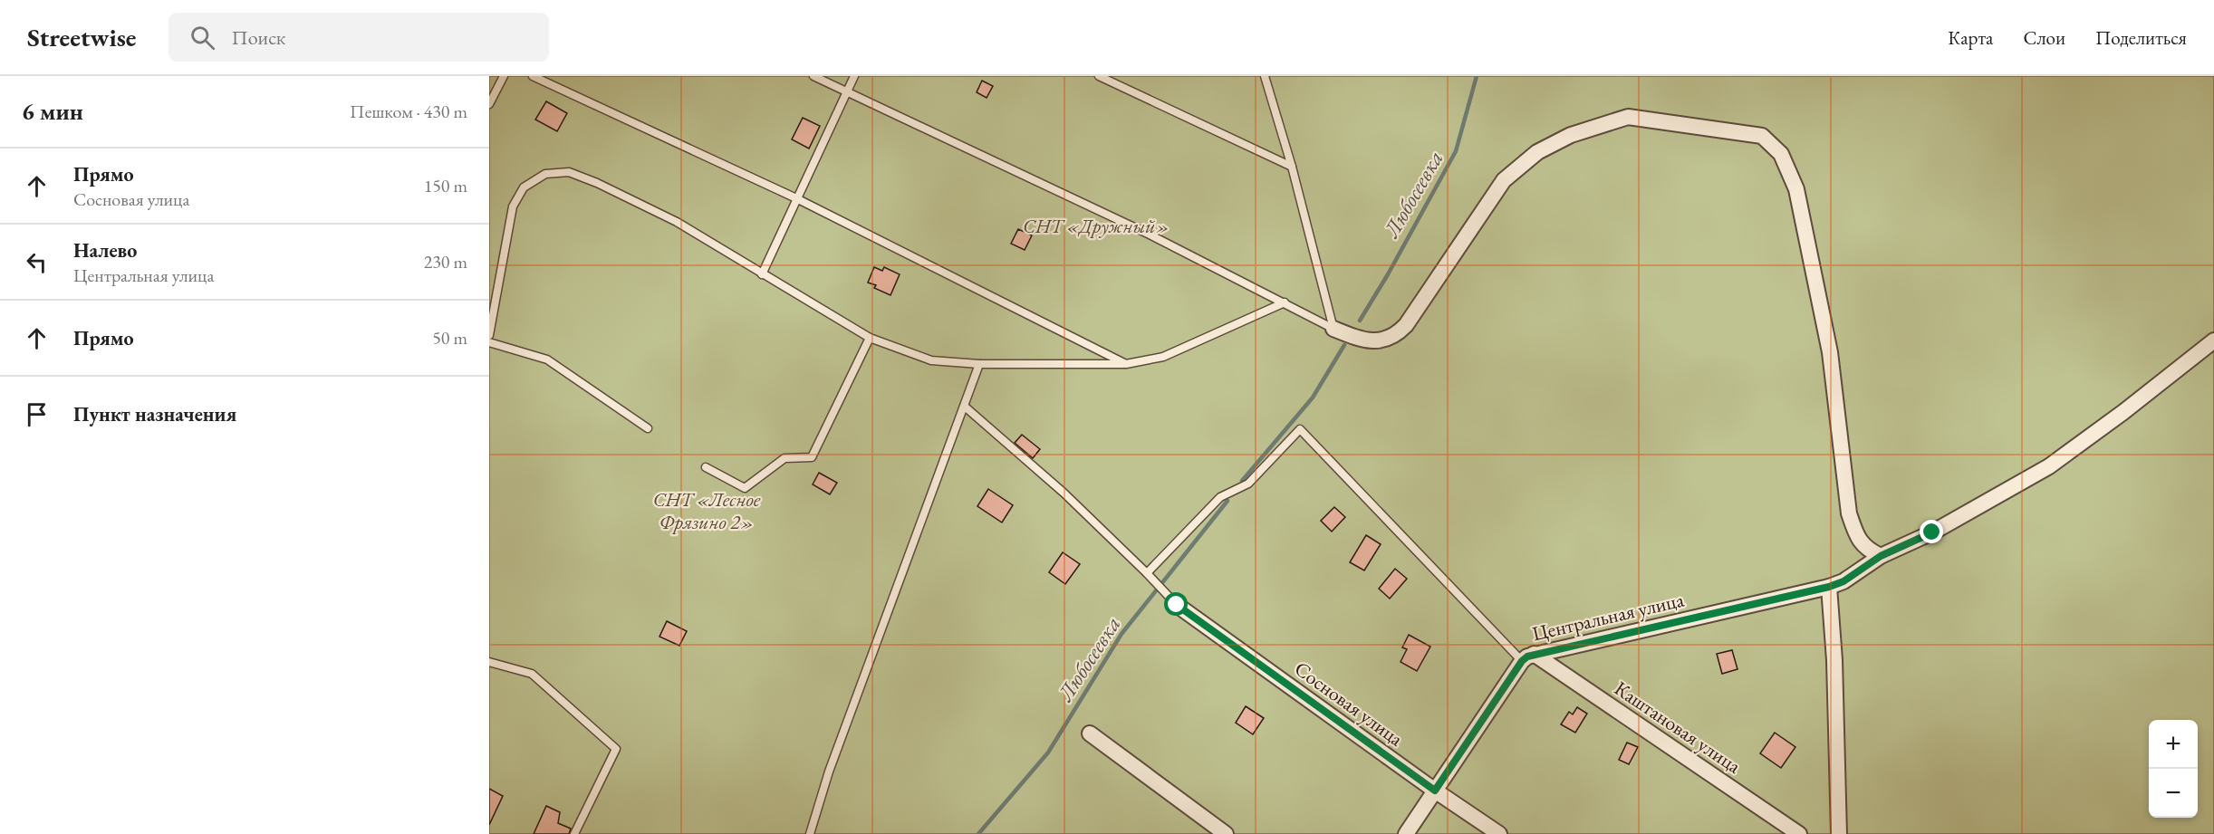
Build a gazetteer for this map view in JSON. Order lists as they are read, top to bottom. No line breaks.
{"streets":{"street":["Центральная улица","Сосновая улица","Каштановая улица"]},"crossings":[["Центральная улица","Сосновая улица"],["Центральная улица","Каштановая улица"]],"water":["Любосеевка"],"parks":["СНТ «Дружный»","СНТ «Лесное Фрязино 2»"],"page":{"header":"Streetwise","search":"Поиск","nav":["Карта","Слои","Поделиться"],"heading":["6 мин","Пешком · 430 m"],"list":[["Прямо","Сосновая улица","150 m"],["Налево","Центральная улица","230 m"],["Прямо","50 m"],"Пункт назначения"],"map_buttons":["+","−"]}}
